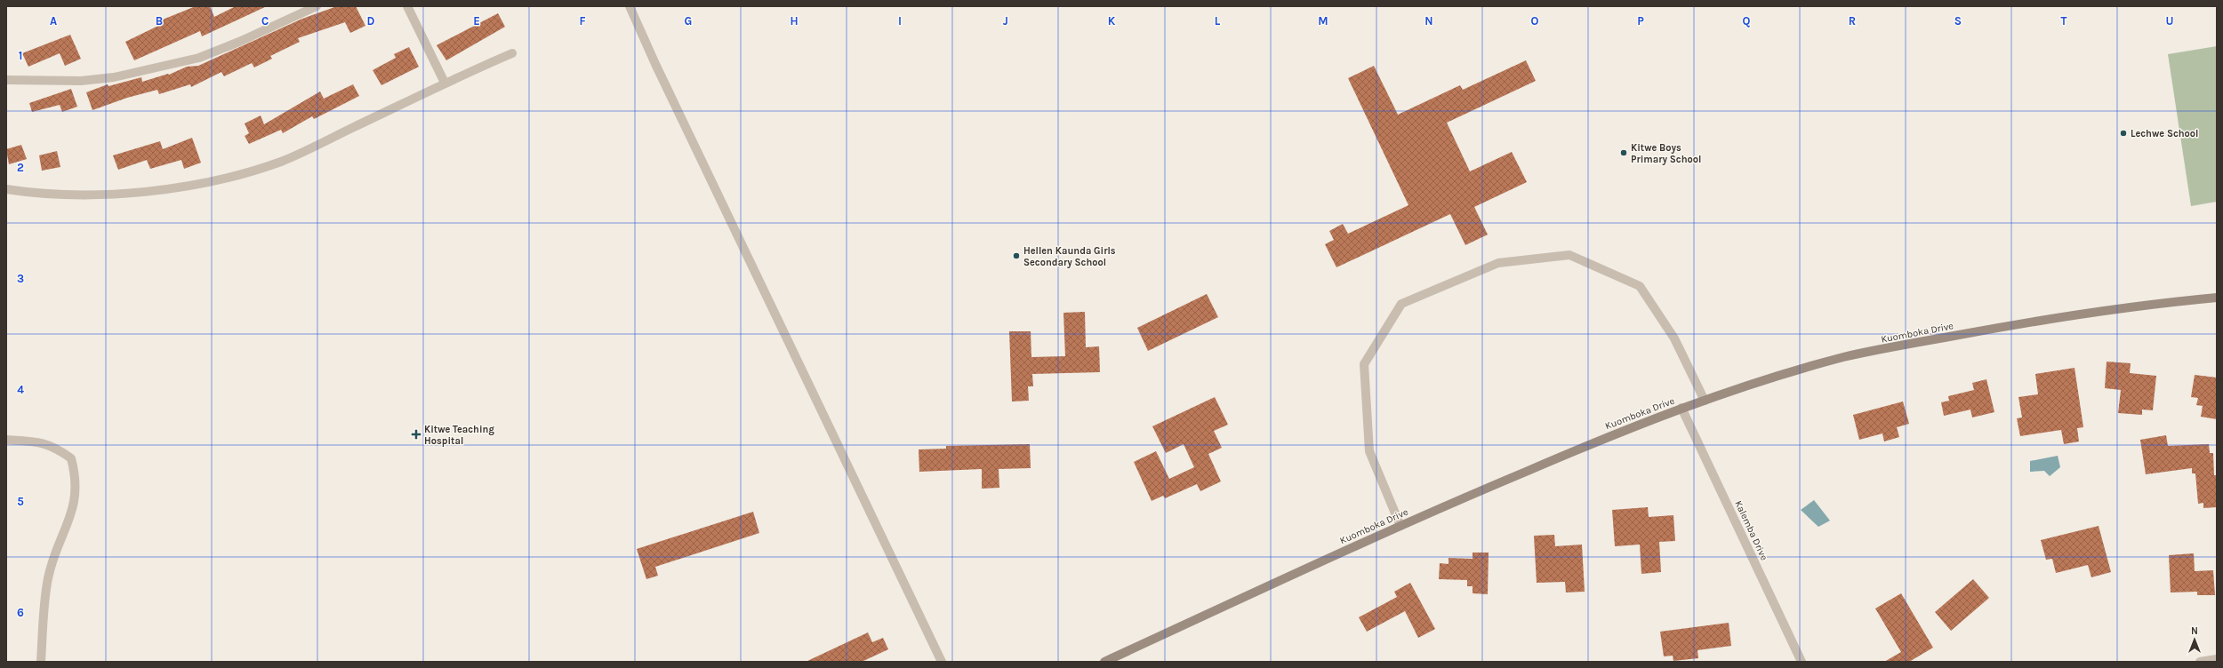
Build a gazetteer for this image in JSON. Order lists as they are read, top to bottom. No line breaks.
{"streets":{"main road":["Kuomboka Drive"],"street":["Kalemba Drive"]},"crossings":[["Kuomboka Drive","Kalemba Drive"]],"places":{"other":["Lechwe School","Kitwe Boys Primary School","Hellen Kaunda Girls Secondary School"],"health":["Kitwe Teaching Hospital"]},"north":"top","grid":{"columns":["A","B","C","D","E","F","G","H","I","J","K","L","M","N","O","P","Q","R","S","T","U"],"rows":["1","2","3","4","5","6"]}}
